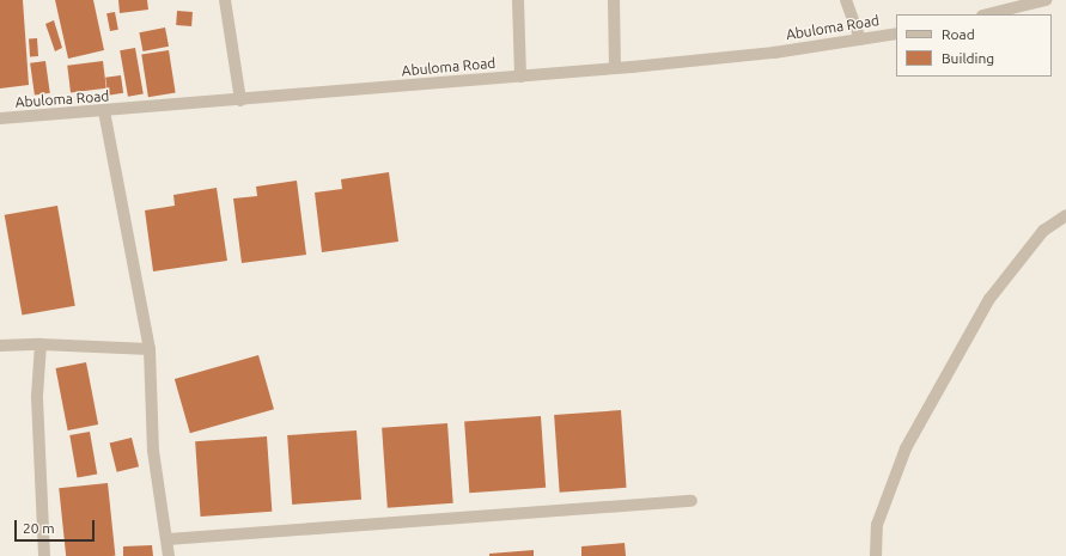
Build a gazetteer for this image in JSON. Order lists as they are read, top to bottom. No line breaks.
{"streets":{"street":["Abuloma Road"]},"legend":["Road","Building"],"scale_bar":"20 m"}
